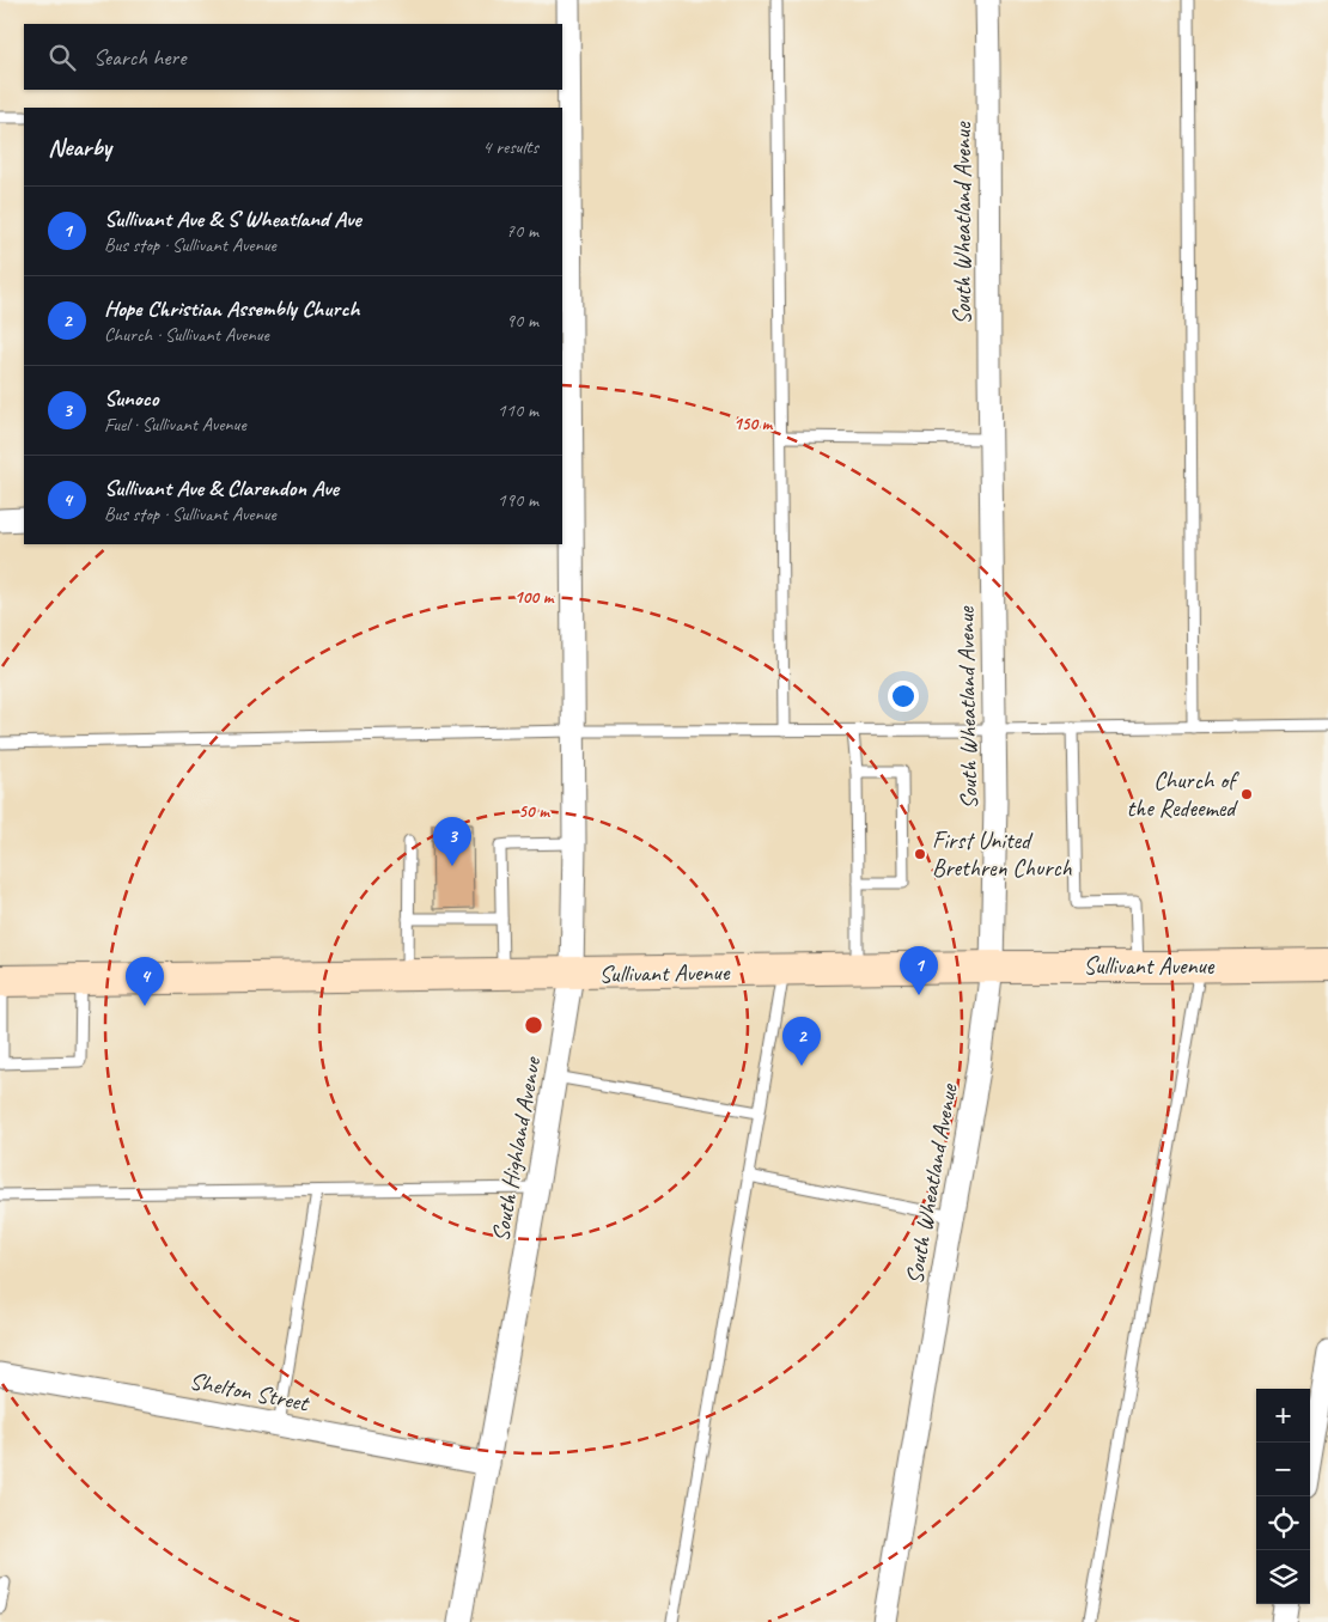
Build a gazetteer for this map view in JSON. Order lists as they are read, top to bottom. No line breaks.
{"streets":{"main road":["Sullivant Avenue"],"street":["South Wheatland Avenue","South Highland Avenue","Shelton Street"]},"crossings":[["South Wheatland Avenue","Sullivant Avenue"],["Sullivant Avenue","South Highland Avenue"],["South Highland Avenue","Shelton Street"]],"places":["Church of the Redeemed","First United Brethren Church"],"page":{"search":"Search here","heading":["Nearby","4 results"],"list":[{"mark":"1","name":"Sullivant Ave & S Wheatland Ave","note":"Bus stop · Sullivant Avenue","value":"70 m"},{"mark":"2","name":"Hope Christian Assembly Church","note":"Church · Sullivant Avenue","value":"90 m"},{"mark":"3","name":"Sunoco","note":"Fuel · Sullivant Avenue","value":"110 m"},{"mark":"4","name":"Sullivant Ave & Clarendon Ave","note":"Bus stop · Sullivant Avenue","value":"190 m"}],"pins":["3","1","4","2"],"map_buttons":["+","−"]},"rings":["150 m","100 m","50 m"]}
